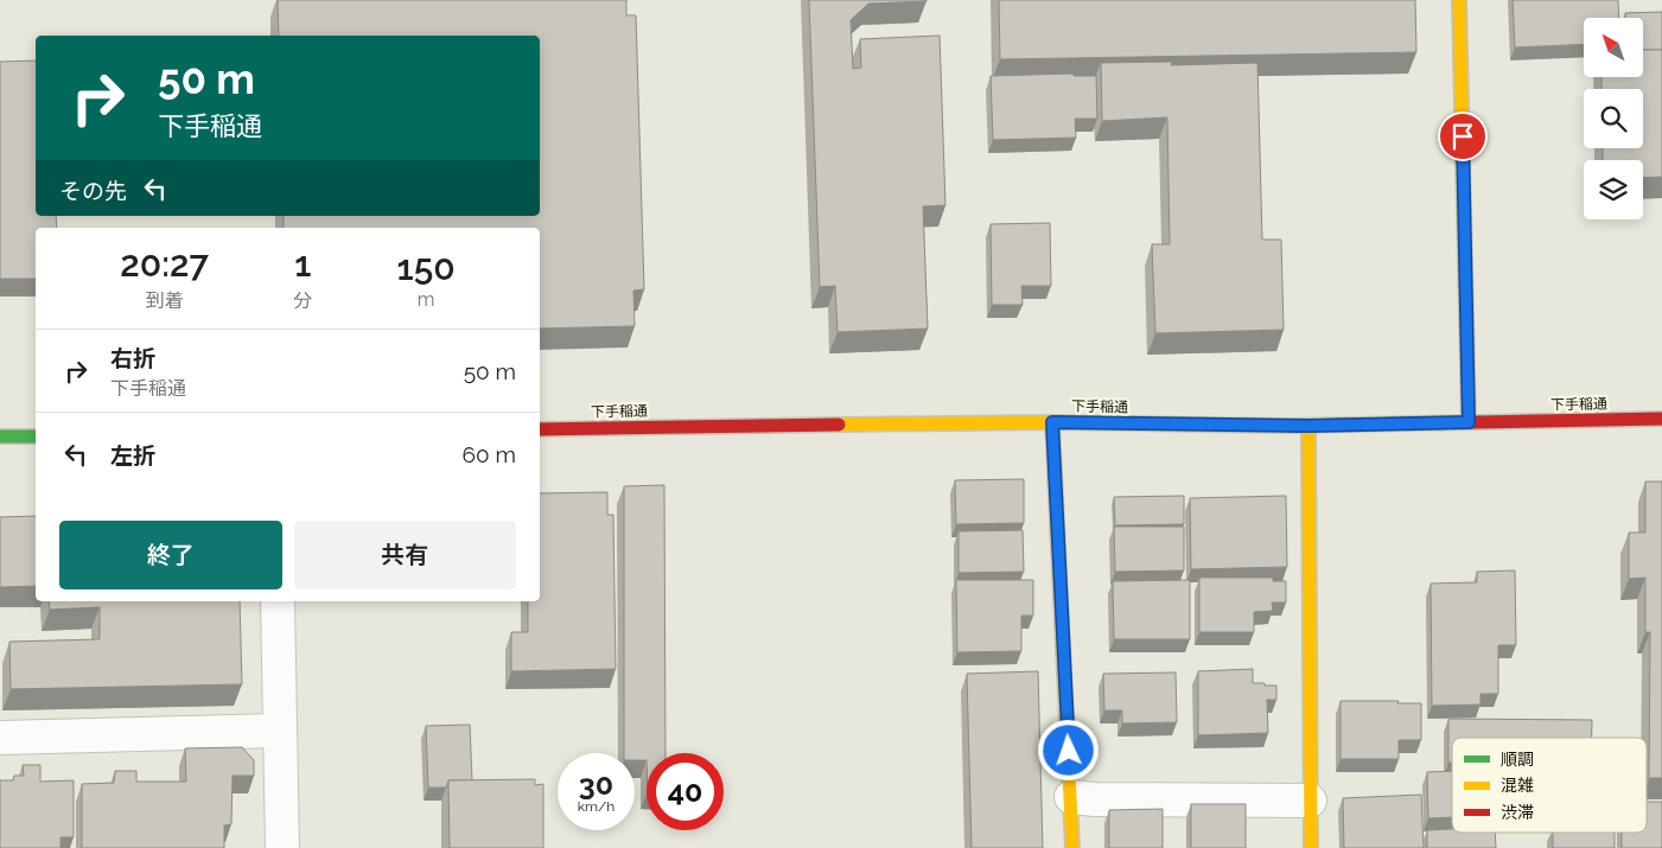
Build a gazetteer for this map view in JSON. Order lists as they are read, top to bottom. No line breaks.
{"streets":{"street":["下手稲通"]},"legend":["順調","混雑","渋滞"],"north":"top left","page":{"turn":["50 m","下手稲通"],"then":"その先","eta":["20:27","到着","1","分","150","m"],"list":[{"name":"右折","note":"下手稲通","value":"50 m"},{"name":"左折","value":"60 m"}],"buttons":["終了","共有"],"speed":"30 km/h","limit":"40"}}
